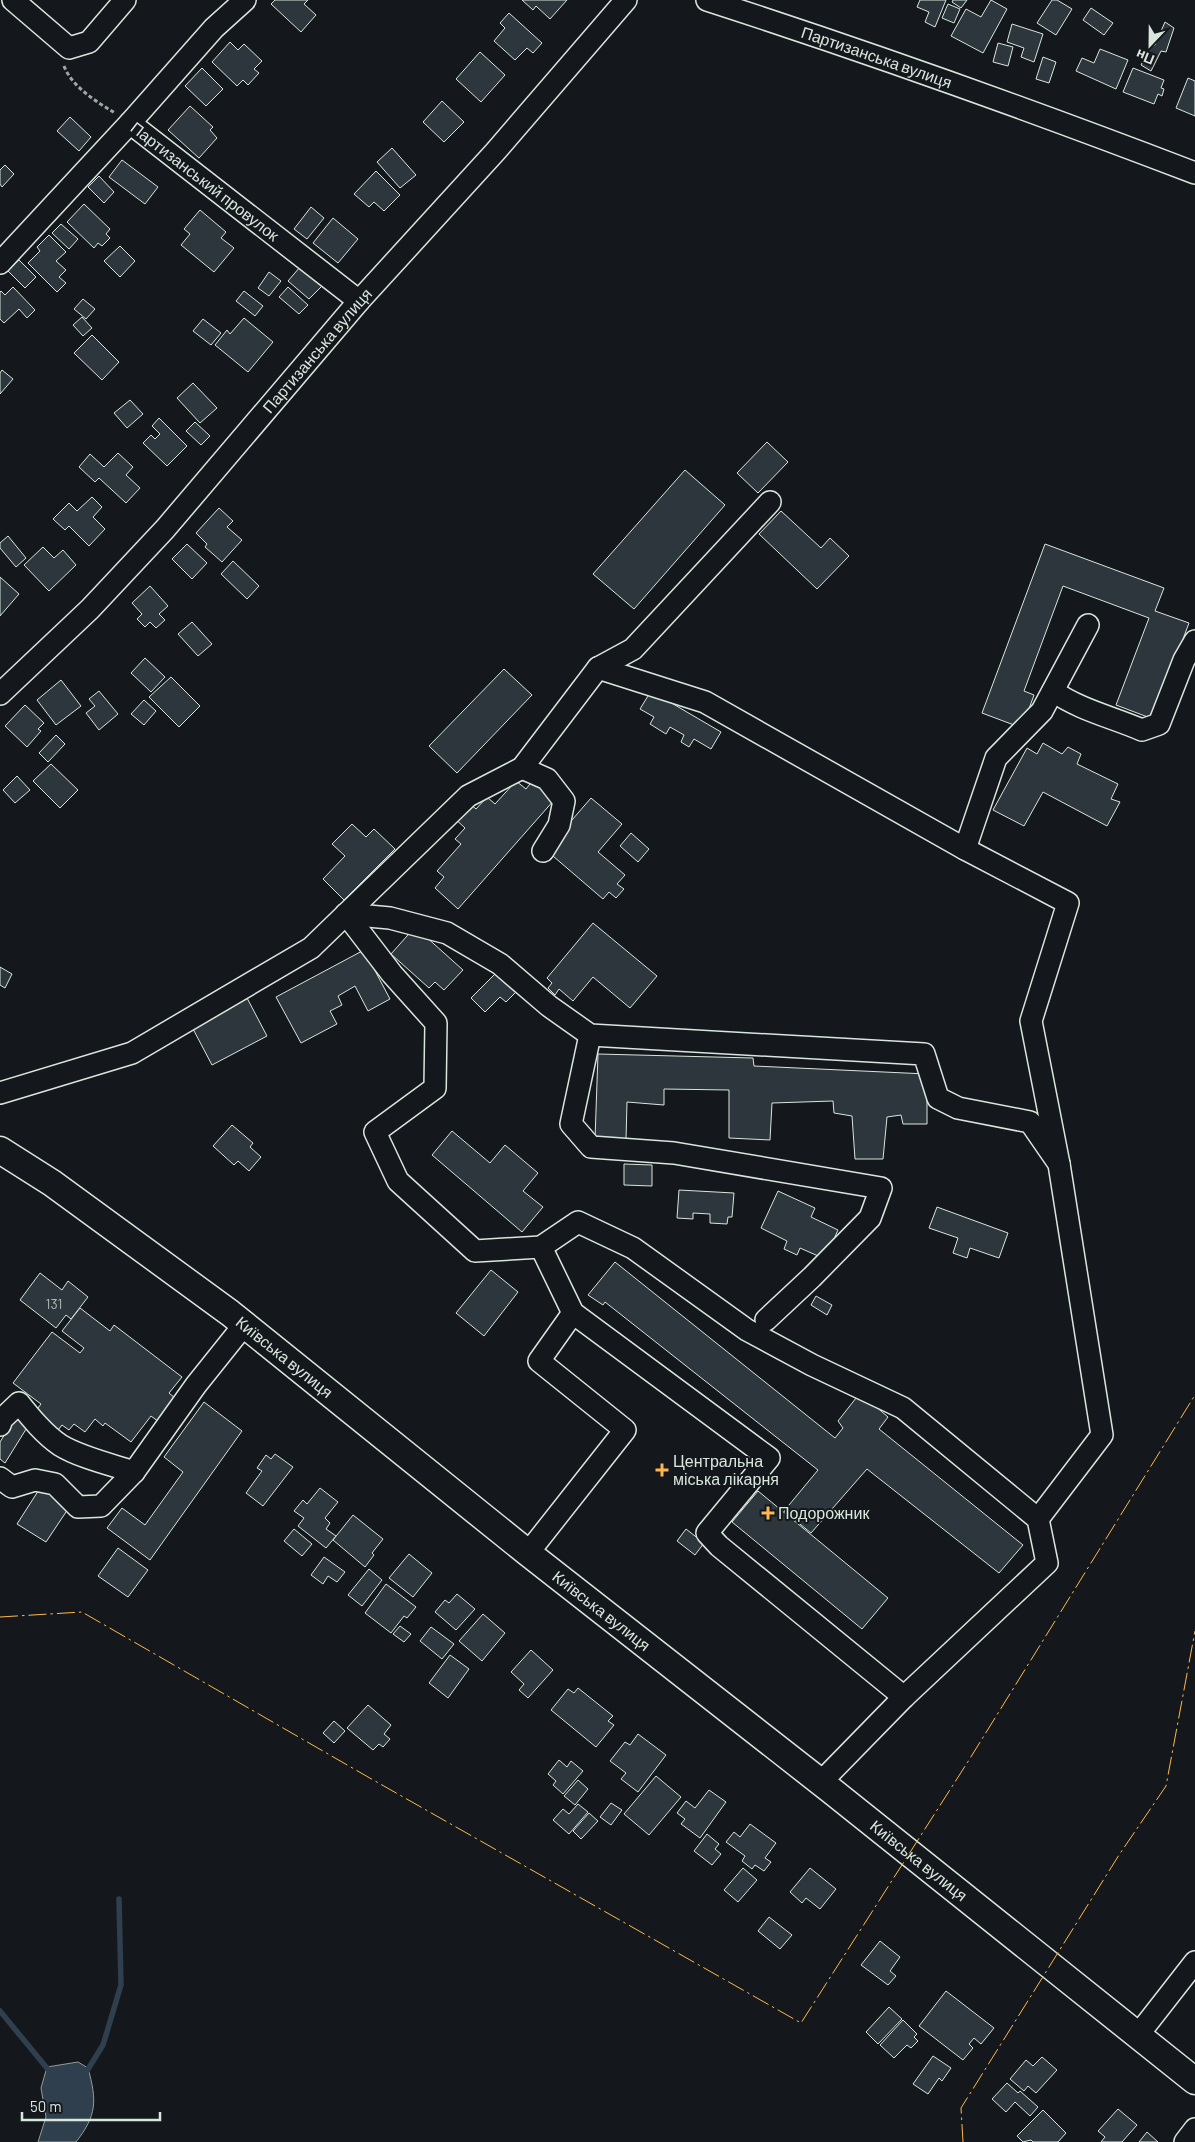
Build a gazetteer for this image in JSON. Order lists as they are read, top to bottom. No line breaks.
{"streets":{"main road":["Київська вулиця"],"street":["Партизанська вулиця","Партизанський провулок"]},"crossings":[["Партизанська вулиця","Партизанський провулок"]],"places":{"health":["Центральна міська лікарня","Подорожник"]},"house_numbers":["131"],"scale_bar":"50 m","north":"bottom"}
